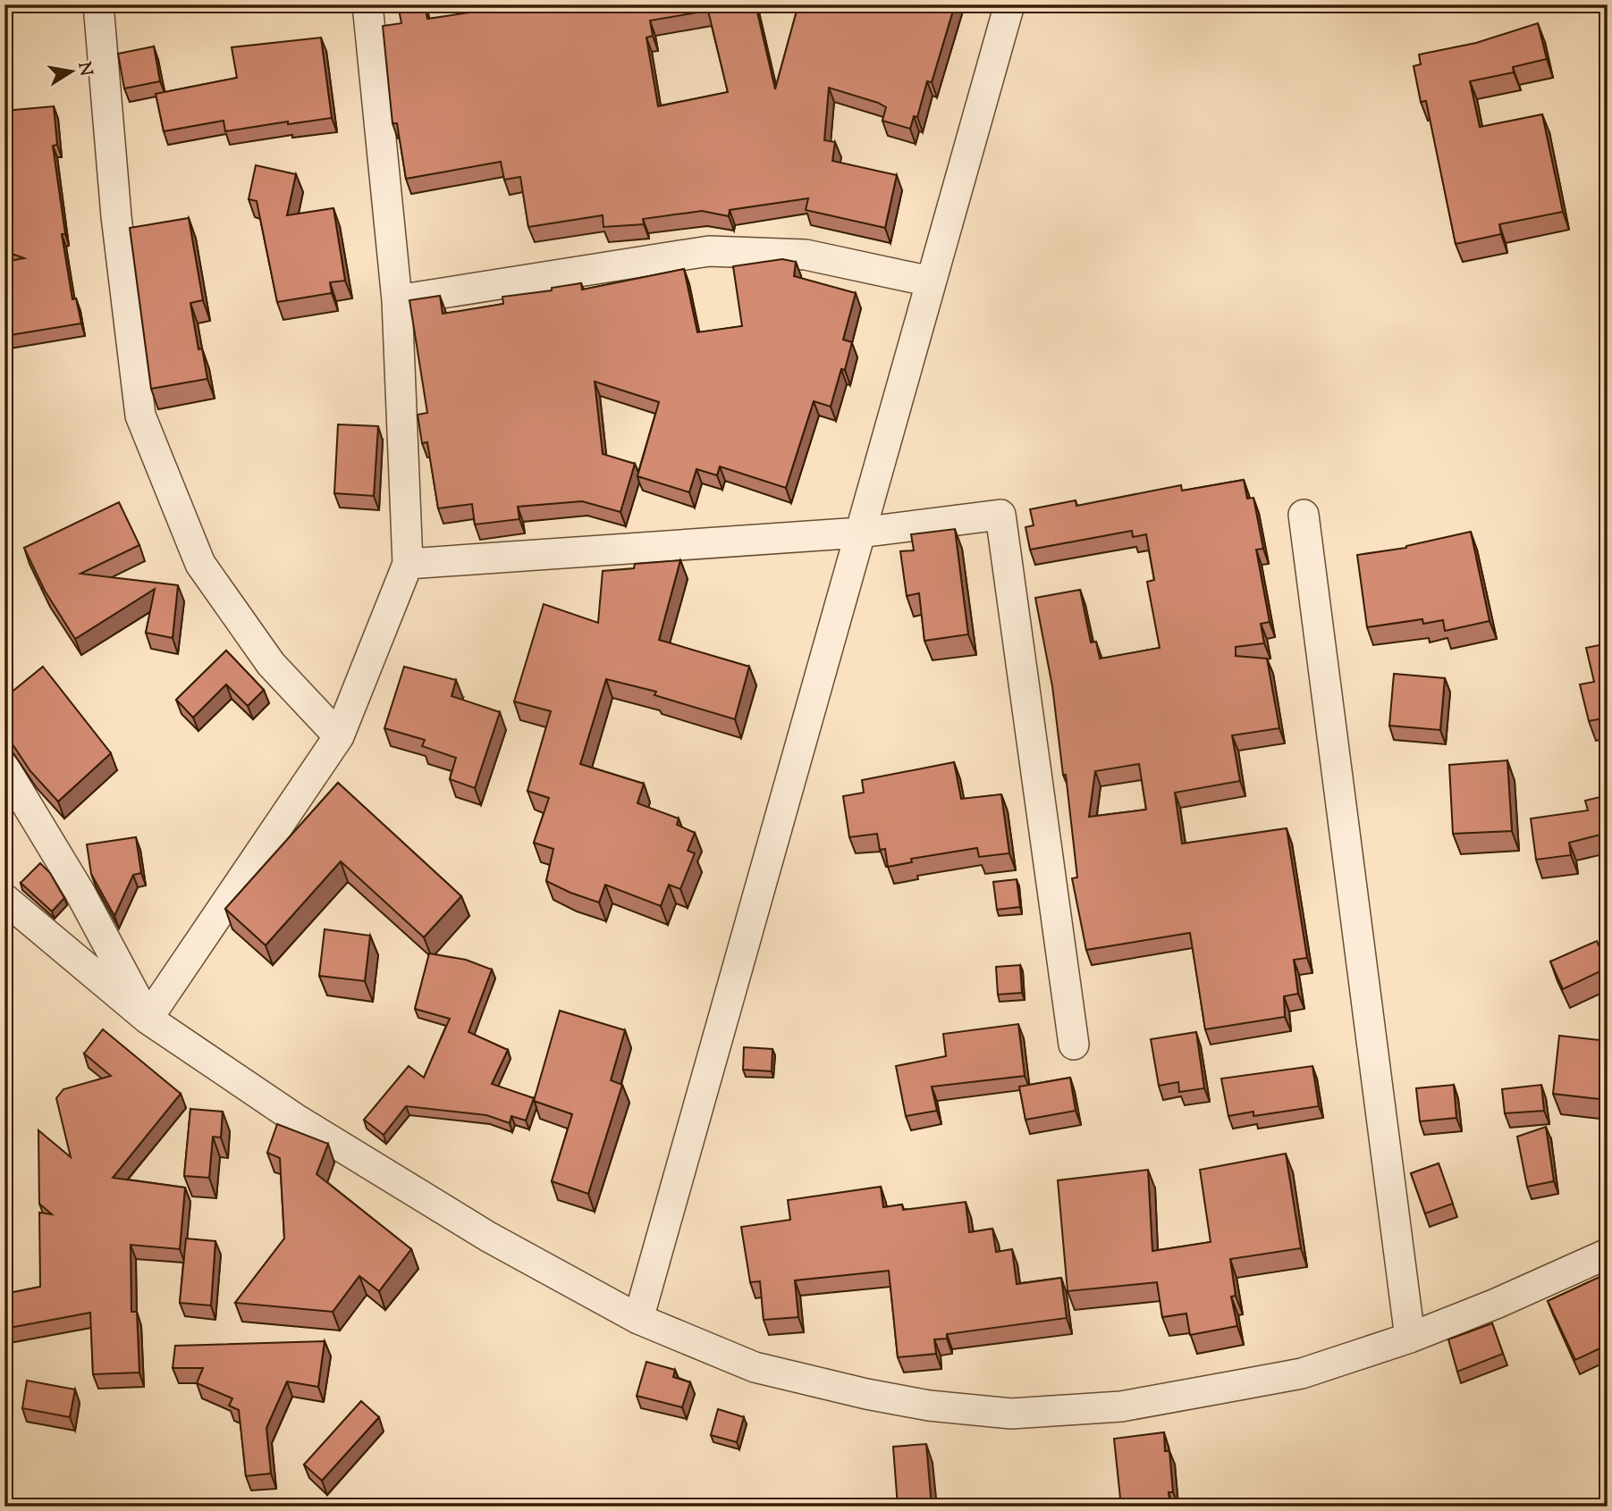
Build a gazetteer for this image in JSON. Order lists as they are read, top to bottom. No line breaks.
{"north":"right"}
